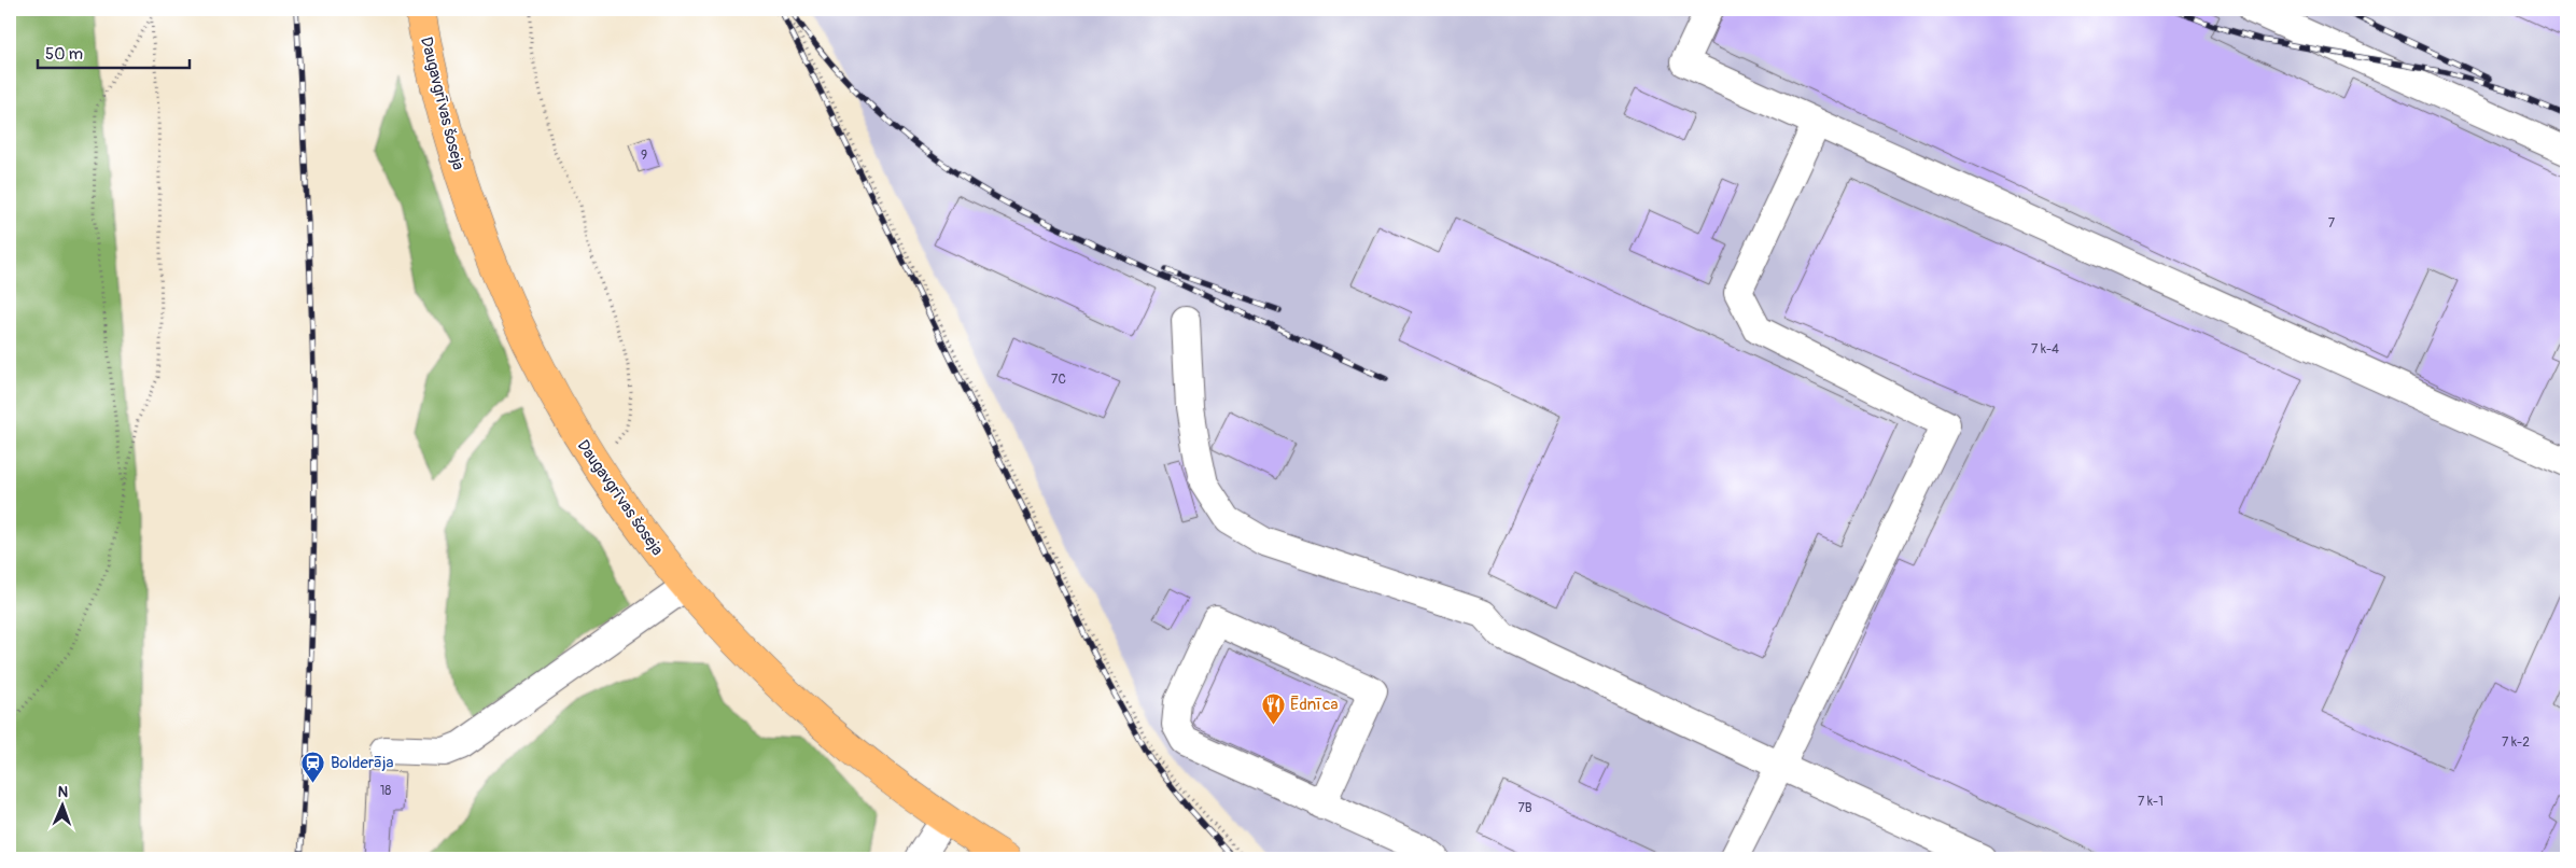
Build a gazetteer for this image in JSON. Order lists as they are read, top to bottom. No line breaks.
{"streets":{"main road":["Daugavgrīvas šoseja"]},"places":{"restaurant":["Ēdnīca"],"station":["Bolderāja"]},"house_numbers":["9","7","7 k-4","7C","7 k-2","18","7 k-1","7B"],"scale_bar":"50 m","north":"top"}
